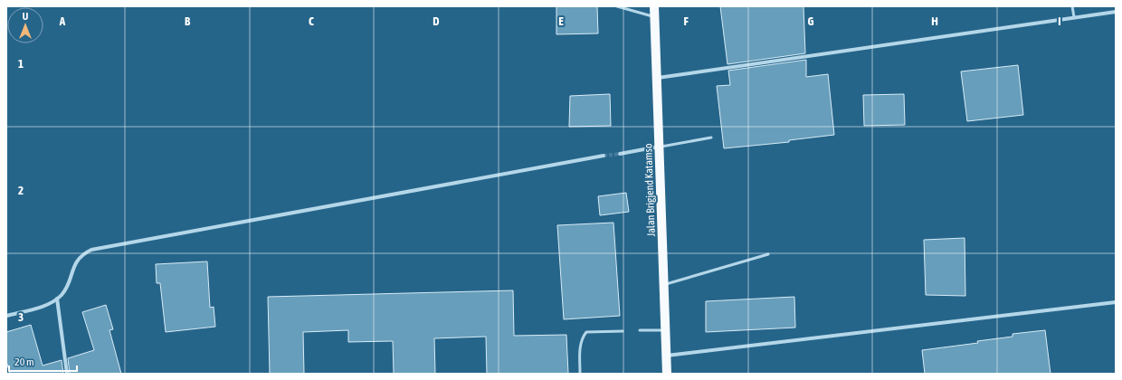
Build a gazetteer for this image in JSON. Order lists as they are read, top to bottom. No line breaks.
{"streets":{"main road":["Jalan Brigjend Katamso"]},"scale_bar":"20 m","north":"top","grid":{"columns":["A","B","C","D","E","F","G","H","I"],"rows":["1","2","3"]}}
